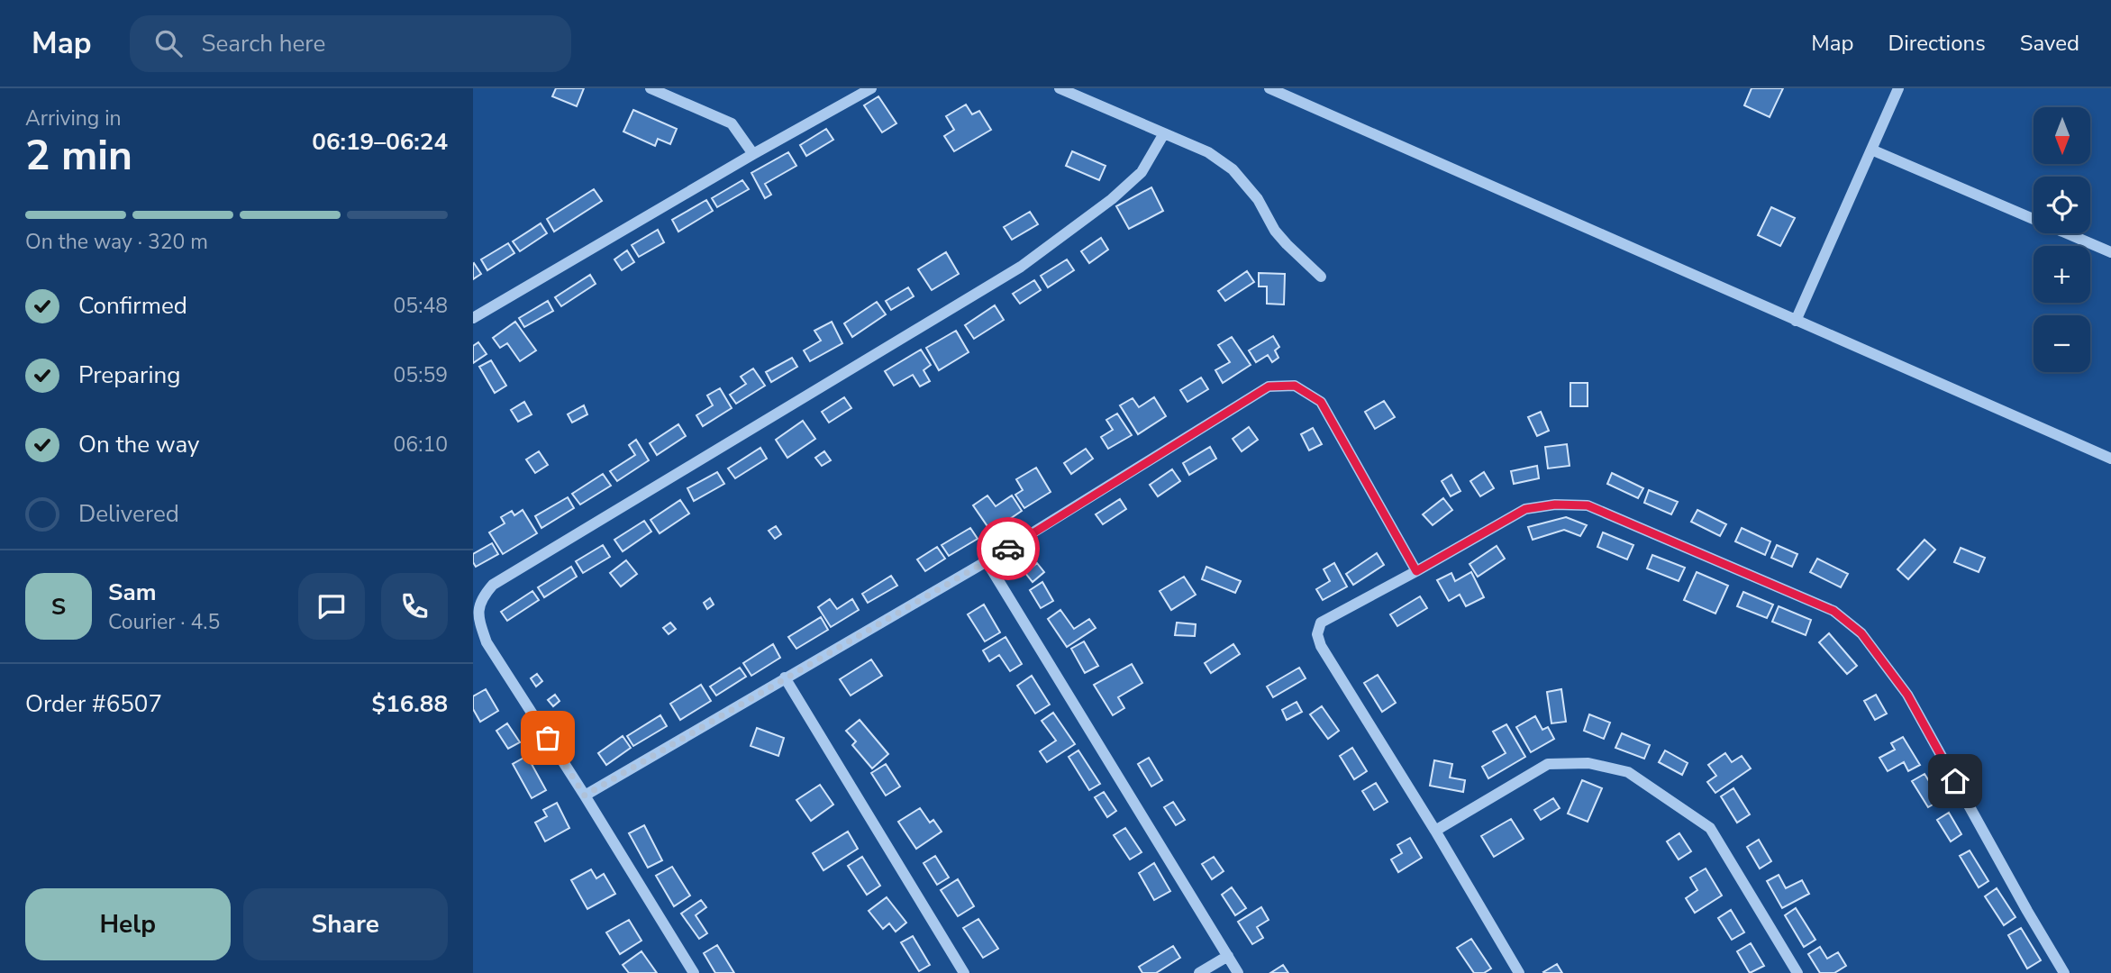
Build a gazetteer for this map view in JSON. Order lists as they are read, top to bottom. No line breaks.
{"north":"bottom","page":{"header":"Map","search":"Search here","nav":["Map","Directions","Saved"],"heading":["2 min","Arriving in","06:19–06:24"],"panel":["Sam","Courier · 4.5","Order #6507","$16.88"],"map_buttons":["+","−"],"bar":"On the way · 320 m","list":[["Confirmed","05:48"],["Preparing","05:59"],["On the way","06:10"],"Delivered"],"round":"S","buttons":["Help","Share"]}}
